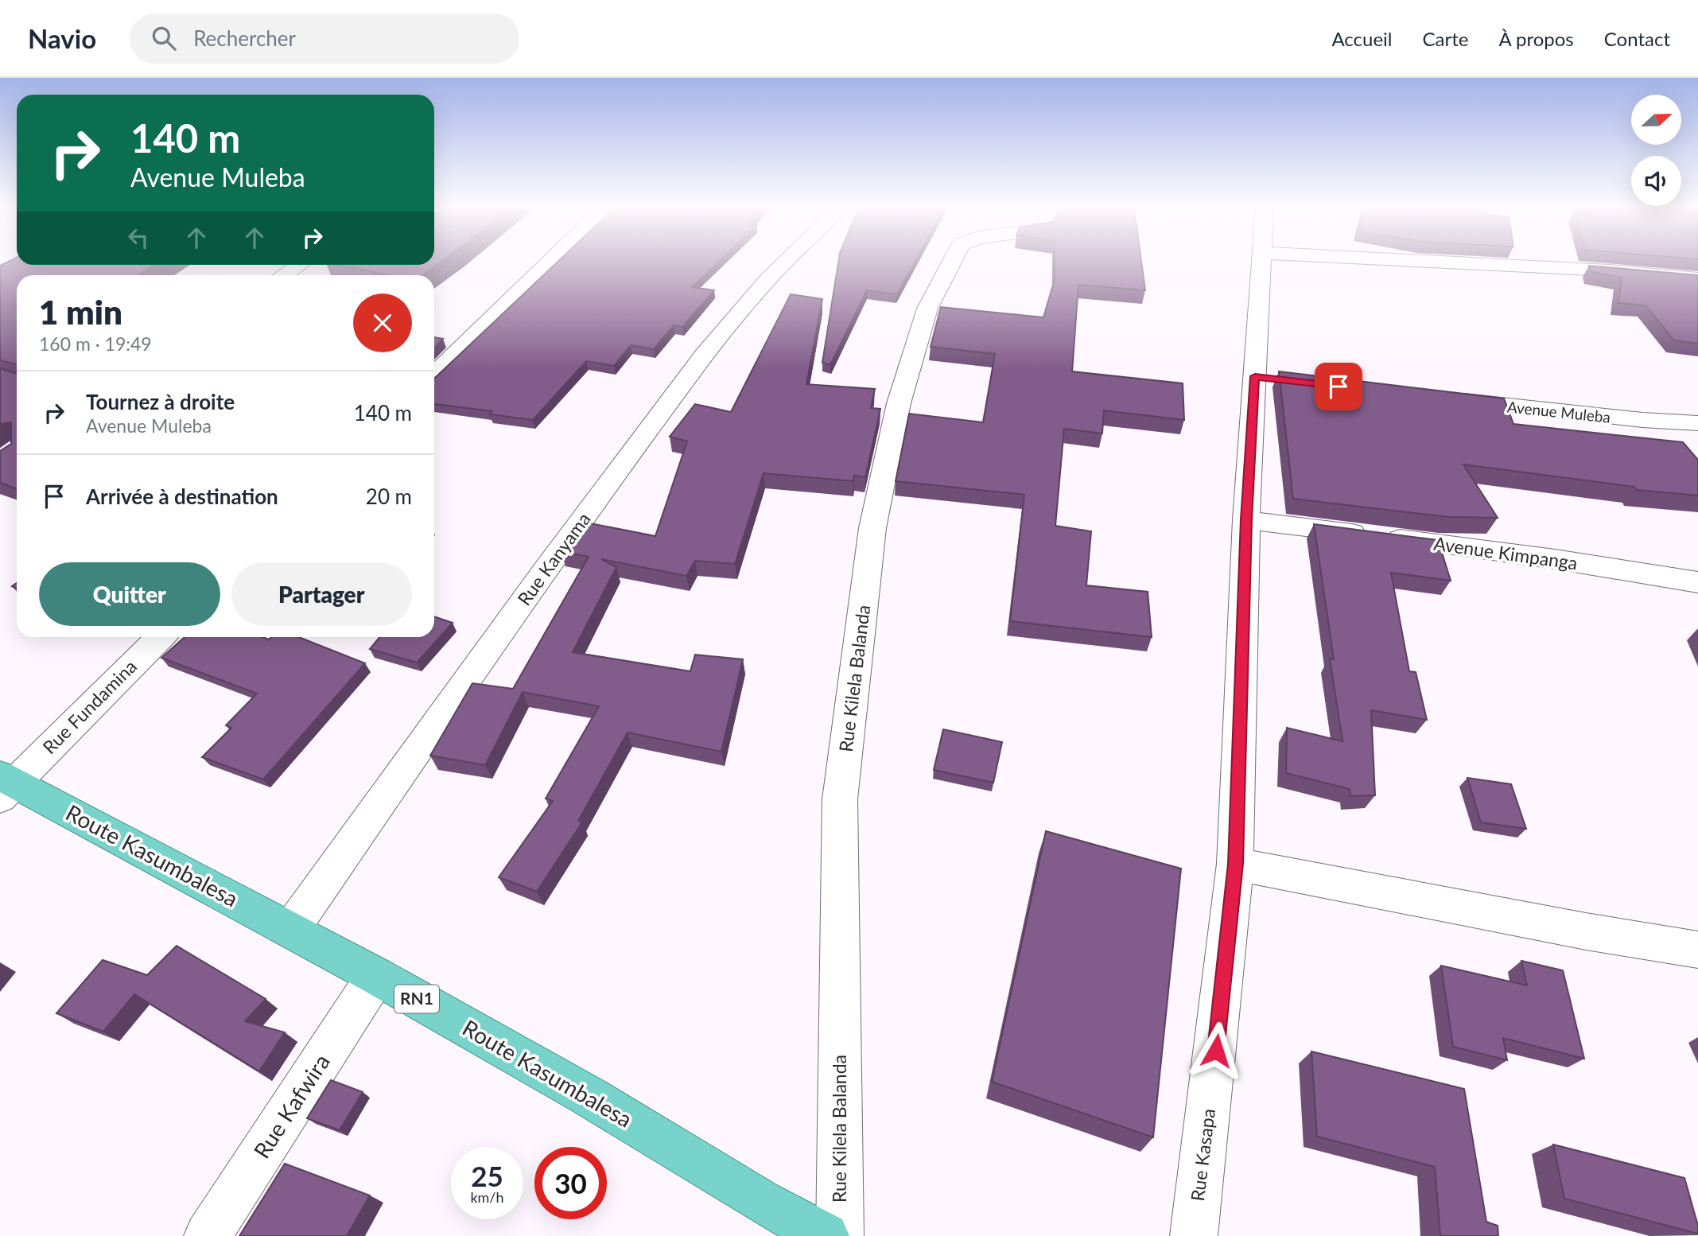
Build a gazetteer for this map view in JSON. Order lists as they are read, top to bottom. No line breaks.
{"streets":{"highway":["Route Kasumbalesa","RN1"],"street":["Avenue Muleba","Avenue Kimpanga","Rue Kanyama","Rue Kilela Balanda","Rue Fundamina","Rue Kafwira","Rue Kasapa"]},"crossings":[["Avenue Kimpanga","Rue Kasapa"],["Rue Kanyama","Route Kasumbalesa"],["Rue Fundamina","Route Kasumbalesa"],["Route Kasumbalesa","Rue Kafwira"]],"north":"right","page":{"header":"Navio","search":"Rechercher","nav":["Accueil","Carte","À propos","Contact"],"turn":["140 m","Avenue Muleba"],"heading":["1 min","160 m · 19:49"],"list":[{"name":"Tournez à droite","note":"Avenue Muleba","value":"140 m"},{"name":"Arrivée à destination","value":"20 m"}],"buttons":["Quitter","Partager"],"speed":"25 km/h","limit":"30"}}
